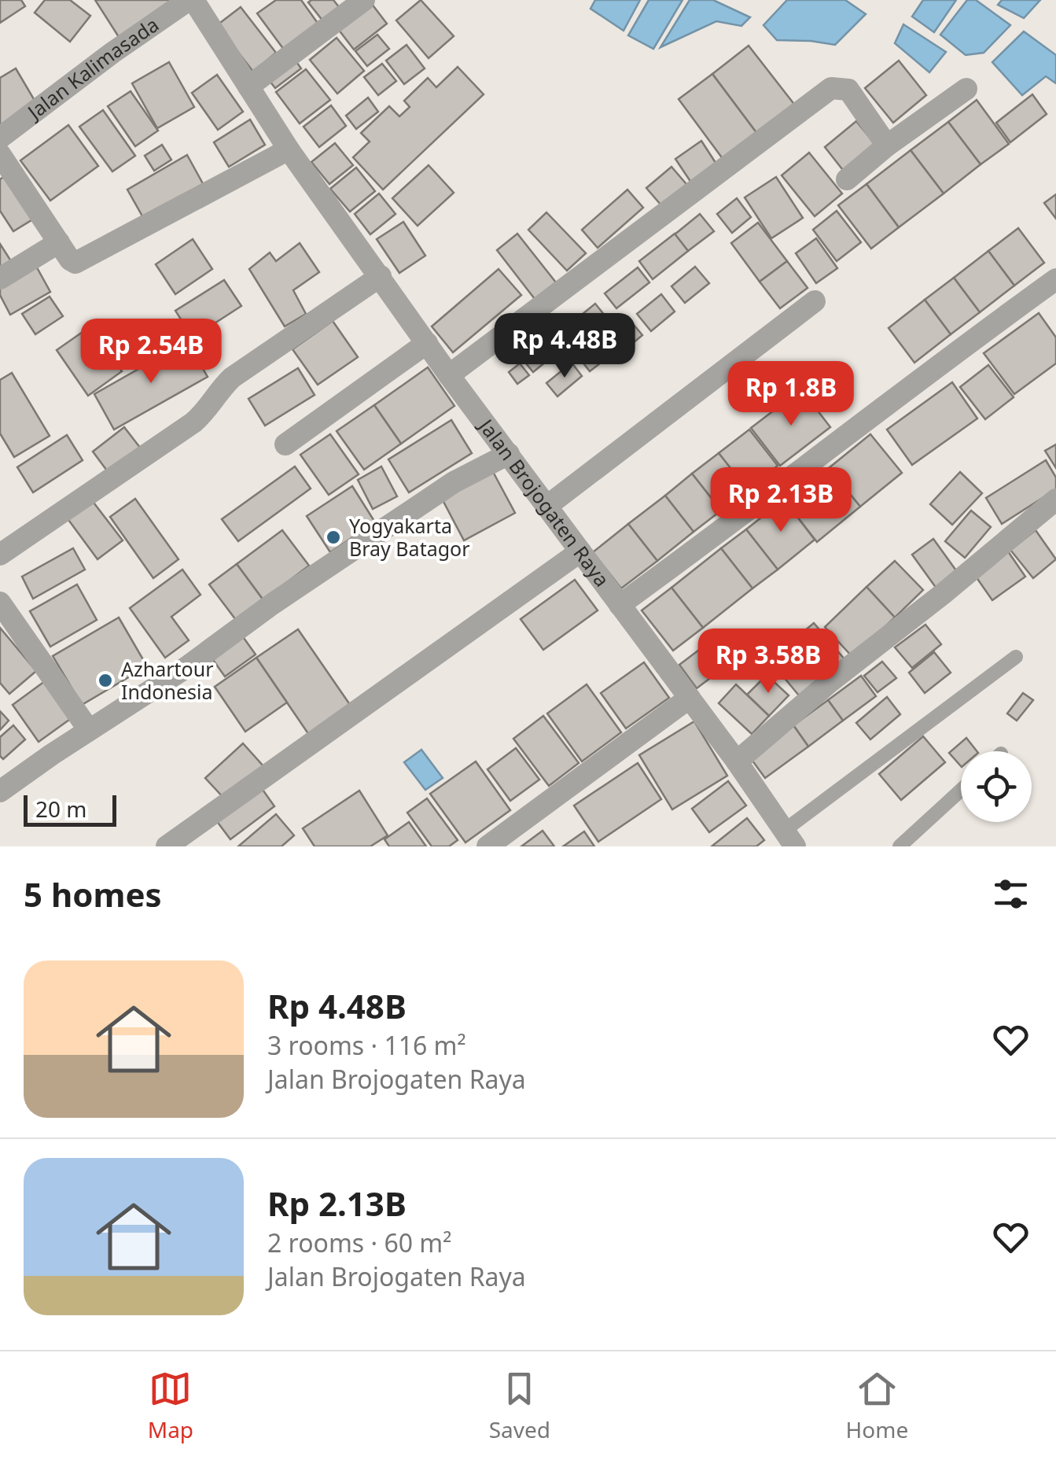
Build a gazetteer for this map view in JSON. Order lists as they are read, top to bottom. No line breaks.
{"streets":{"street":["Jalan Kalimasada","Jalan Brojogaten Raya"]},"crossings":[["Jalan Kalimasada","Jalan Brojogaten Raya"]],"places":["Yogyakarta Bray Batagor","Azhartour Indonesia"],"scale_bar":"20 m","page":{"price":["Rp 4.48B","Rp 2.54B","Rp 1.8B","Rp 2.13B","Rp 3.58B"],"scale":"20 m","heading":"5 homes","list":[{"name":"Rp 4.48B","note":"3 rooms · 116 m² · Jalan Brojogaten Raya"},{"name":"Rp 2.13B","note":"2 rooms · 60 m² · Jalan Brojogaten Raya"}],"tabs":["Map","Saved","Home"]}}
